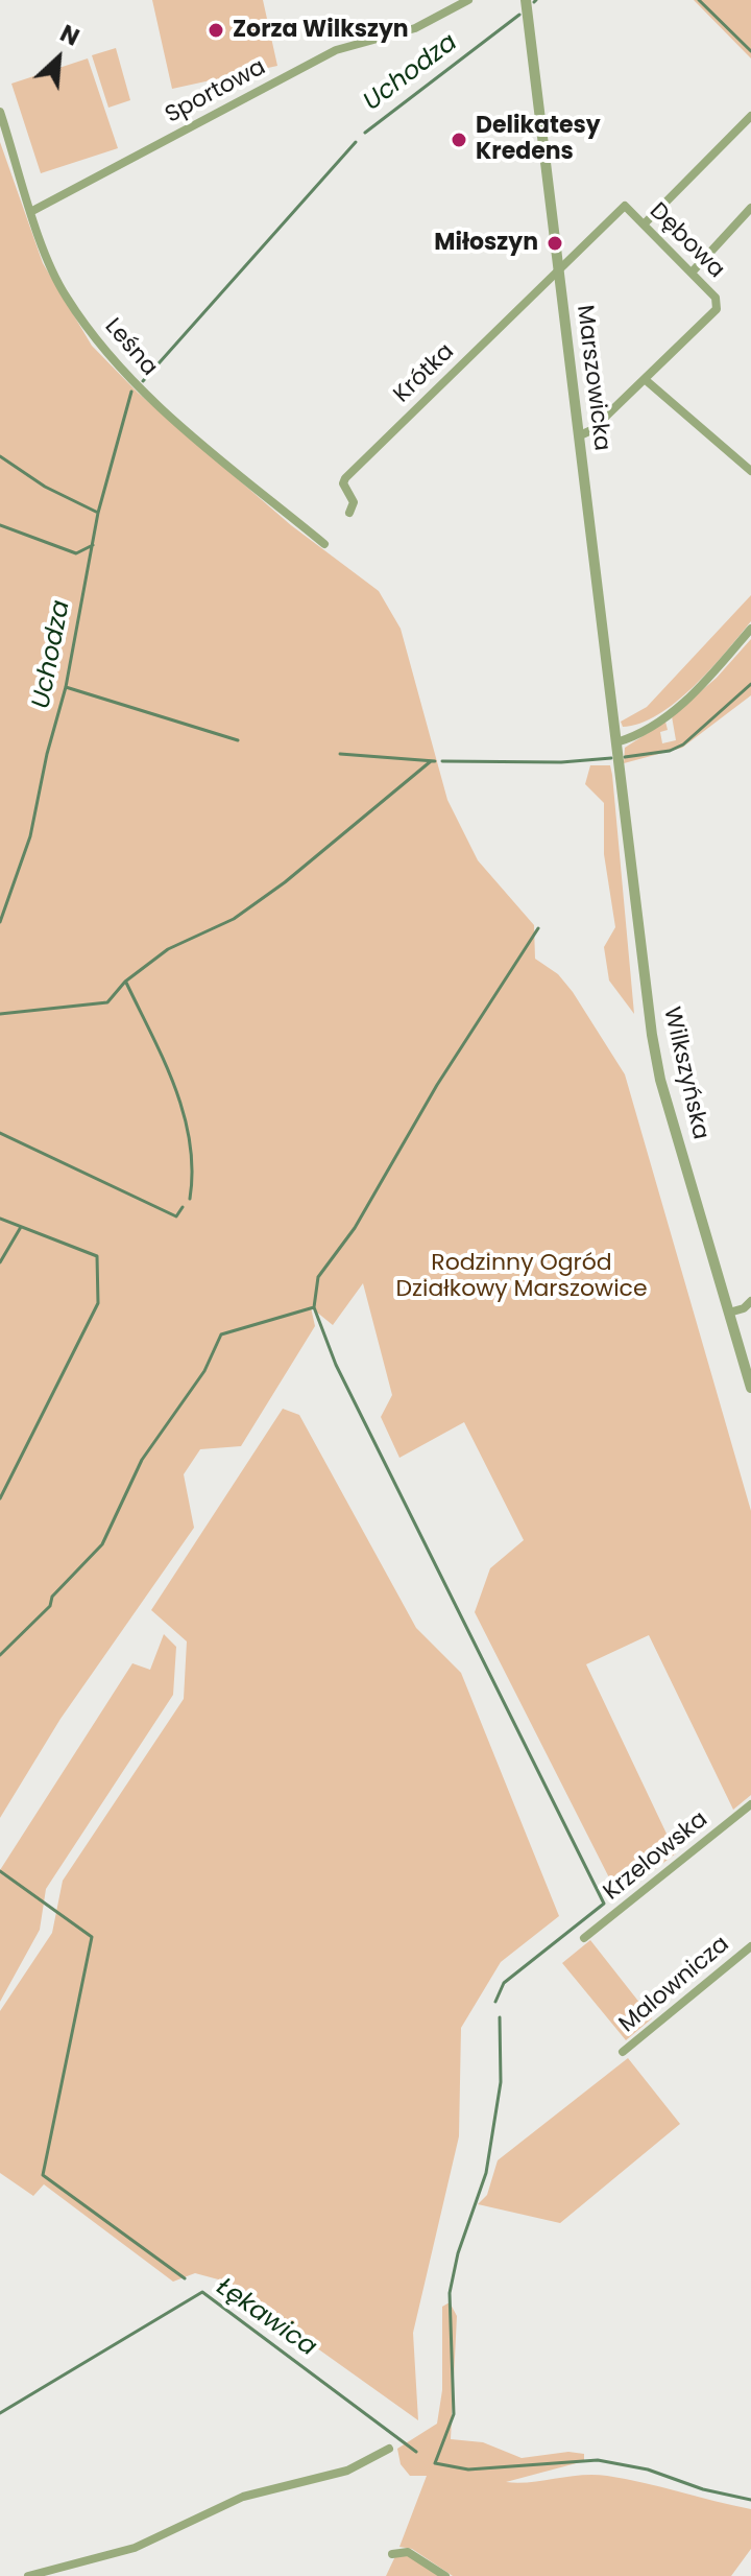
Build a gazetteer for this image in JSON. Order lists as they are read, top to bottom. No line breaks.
{"streets":{"street":["Sportowa","Dębowa","Leśna","Krótka","Marszowicka","Wilkszyńska","Krzelowska","Malownicza"]},"crossings":[["Sportowa","Leśna"],["Dębowa","Krótka"],["Dębowa","Marszowicka"],["Krótka","Marszowicka"],["Marszowicka","Wilkszyńska"]],"water":["Uchodza","Łękawica"],"parks":["Rodzinny Ogród Działkowy Marszowice"],"places":["Zorza Wilkszyn","Delikatesy Kredens","Miłoszyn"],"north":"top right"}
